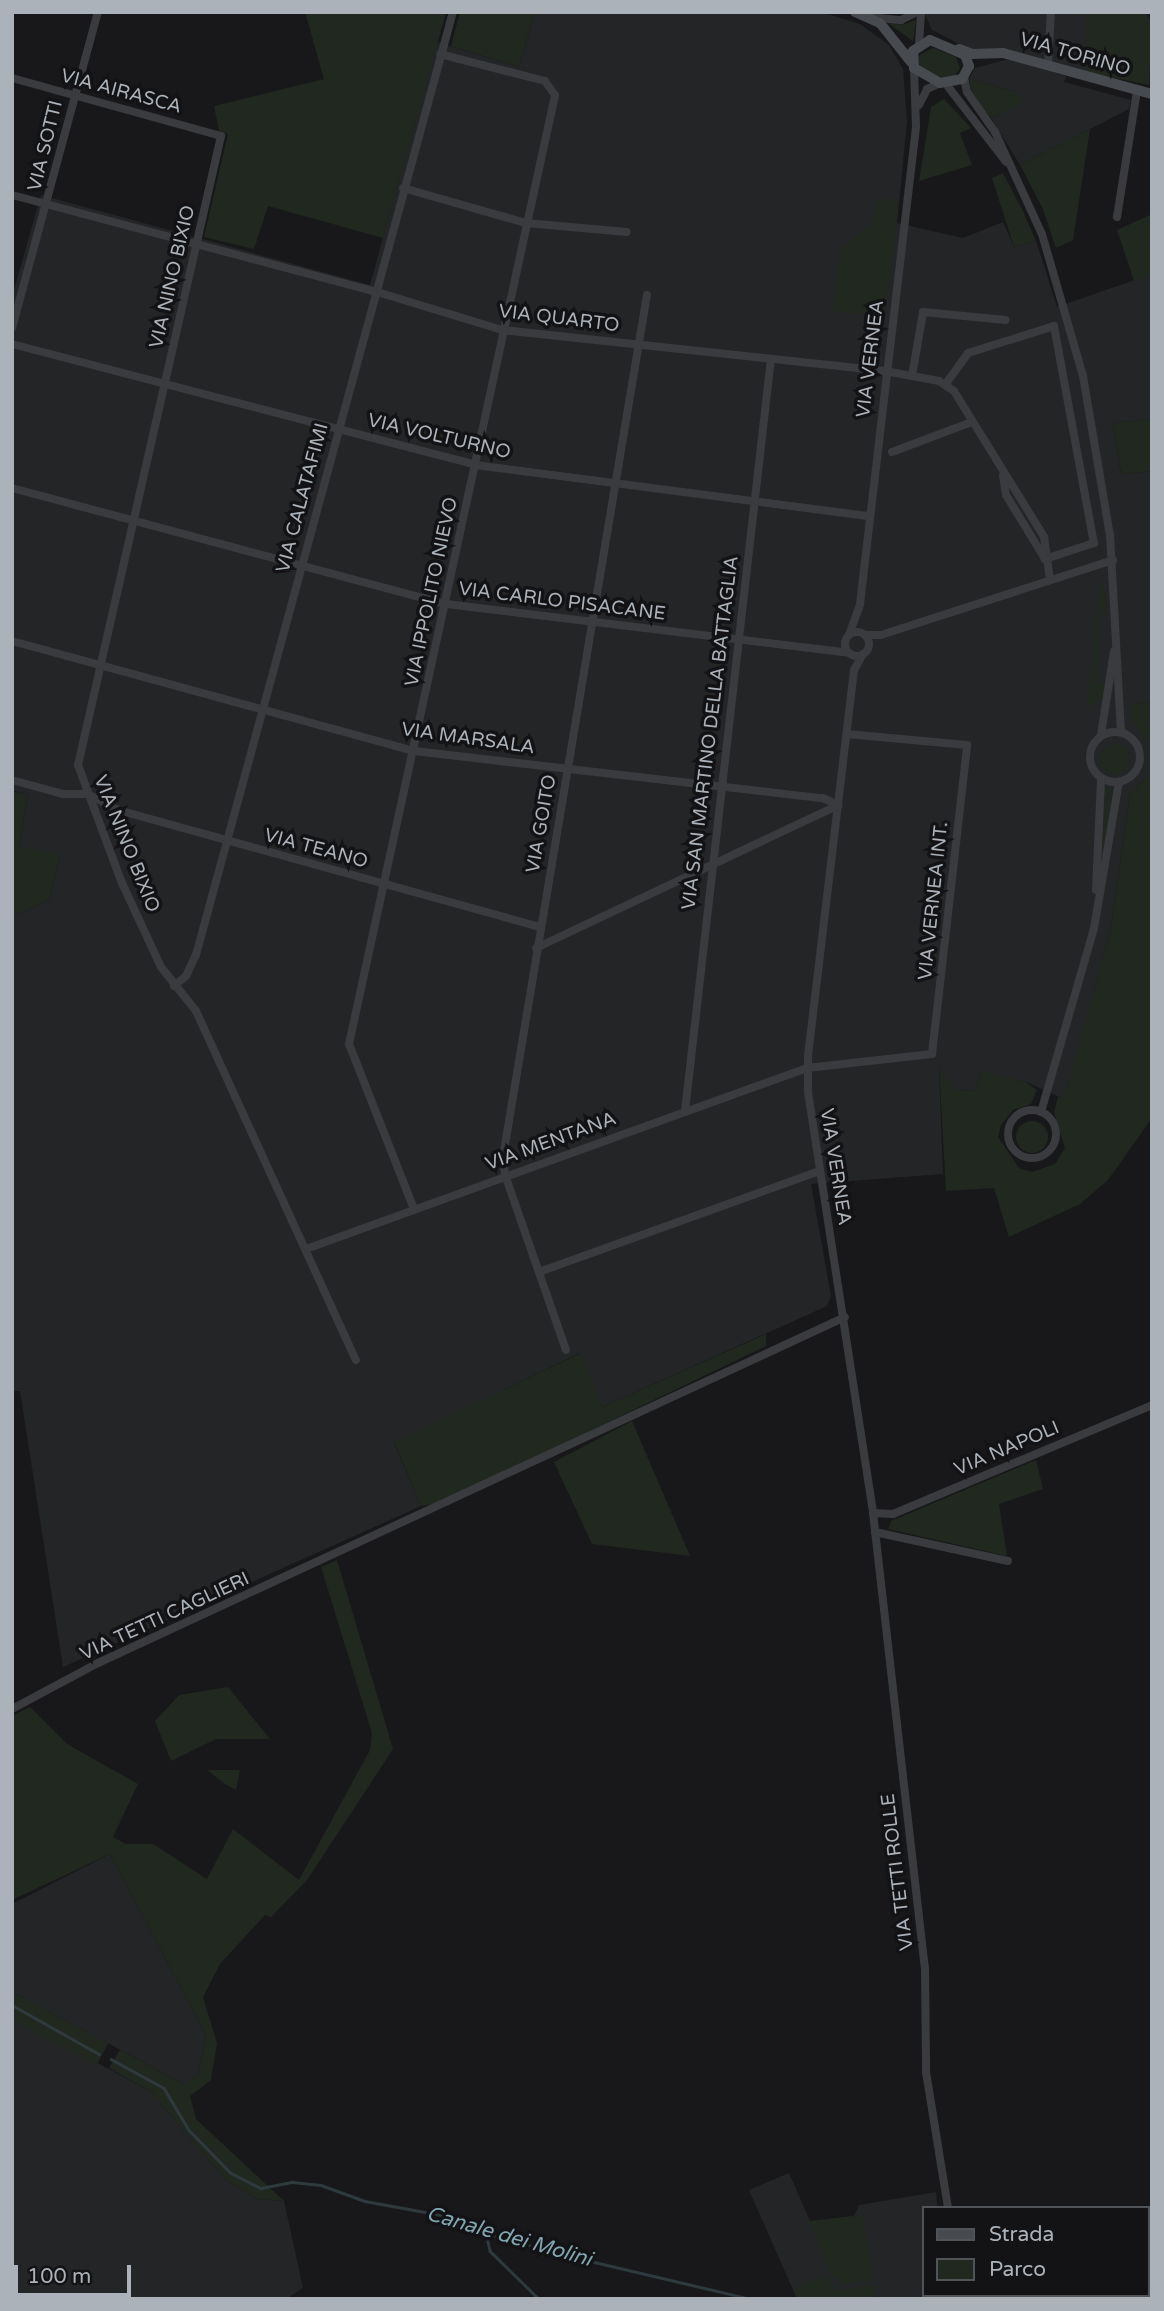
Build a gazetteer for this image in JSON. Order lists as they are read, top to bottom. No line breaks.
{"streets":{"main road":["VIA TORINO"],"street":["VIA AIRASCA","VIA SOTTI","VIA NINO BIXIO","VIA QUARTO","VIA VERNEA","VIA VOLTURNO","VIA CALATAFIMI","VIA IPPOLITO NIEVO","VIA CARLO PISACANE","VIA SAN MARTINO DELLA BATTAGLIA","VIA MARSALA","VIA GOITO","VIA TEANO","VIA VERNEA INT.","VIA MENTANA","VIA NAPOLI","VIA TETTI CAGLIERI","VIA TETTI ROLLE"]},"crossings":[["VIA TORINO","VIA VERNEA"],["VIA AIRASCA","VIA SOTTI"],["VIA AIRASCA","VIA NINO BIXIO"],["VIA SOTTI","VIA QUARTO"],["VIA NINO BIXIO","VIA QUARTO"],["VIA NINO BIXIO","VIA VOLTURNO"],["VIA NINO BIXIO","VIA CALATAFIMI"],["VIA NINO BIXIO","VIA CARLO PISACANE"],["VIA NINO BIXIO","VIA MARSALA"],["VIA NINO BIXIO","VIA TEANO"],["VIA NINO BIXIO","VIA MENTANA"],["VIA QUARTO","VIA VERNEA"],["VIA QUARTO","VIA CALATAFIMI"],["VIA QUARTO","VIA IPPOLITO NIEVO"],["VIA QUARTO","VIA SAN MARTINO DELLA BATTAGLIA"],["VIA QUARTO","VIA GOITO"],["VIA VERNEA","VIA VOLTURNO"],["VIA VERNEA","VIA MARSALA"],["VIA VERNEA","VIA VERNEA INT."],["VIA VERNEA","VIA MENTANA"],["VIA VERNEA","VIA NAPOLI"],["VIA VERNEA","VIA TETTI CAGLIERI"],["VIA VERNEA","VIA TETTI ROLLE"],["VIA VOLTURNO","VIA CALATAFIMI"],["VIA VOLTURNO","VIA IPPOLITO NIEVO"],["VIA VOLTURNO","VIA SAN MARTINO DELLA BATTAGLIA"],["VIA VOLTURNO","VIA GOITO"],["VIA CALATAFIMI","VIA IPPOLITO NIEVO"],["VIA CALATAFIMI","VIA CARLO PISACANE"],["VIA CALATAFIMI","VIA MARSALA"],["VIA CALATAFIMI","VIA TEANO"],["VIA IPPOLITO NIEVO","VIA CARLO PISACANE"],["VIA IPPOLITO NIEVO","VIA MARSALA"],["VIA IPPOLITO NIEVO","VIA TEANO"],["VIA IPPOLITO NIEVO","VIA MENTANA"],["VIA CARLO PISACANE","VIA SAN MARTINO DELLA BATTAGLIA"],["VIA CARLO PISACANE","VIA GOITO"],["VIA SAN MARTINO DELLA BATTAGLIA","VIA MARSALA"],["VIA SAN MARTINO DELLA BATTAGLIA","VIA MENTANA"],["VIA MARSALA","VIA GOITO"],["VIA GOITO","VIA TEANO"],["VIA GOITO","VIA MENTANA"],["VIA VERNEA INT.","VIA MENTANA"]],"water":["Canale dei Molini"],"legend":["Strada","Parco"],"scale_bar":"100 m"}
